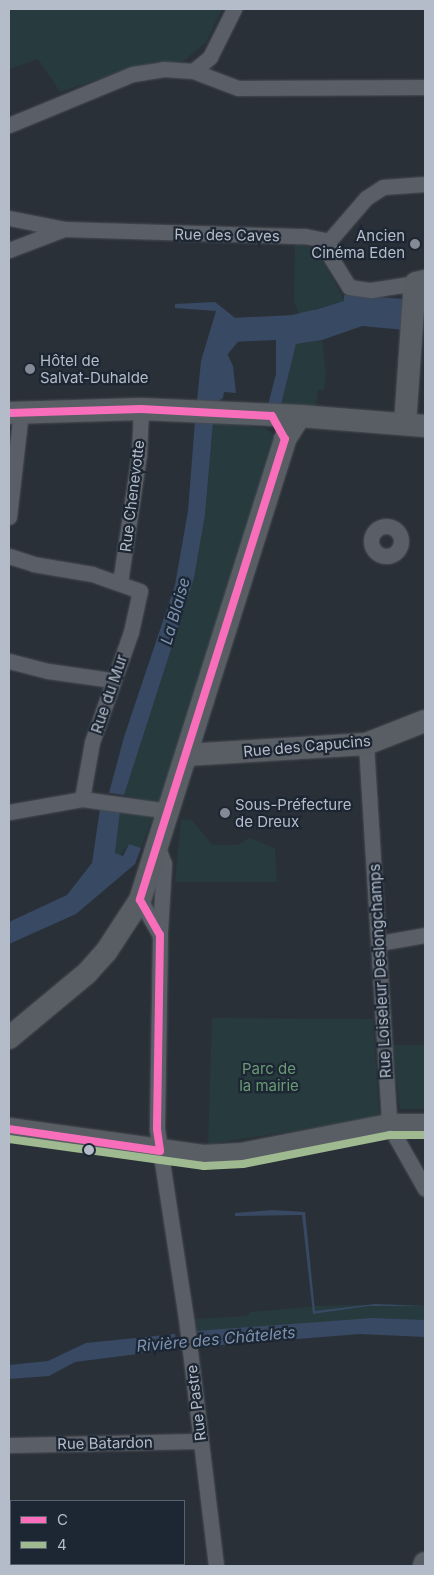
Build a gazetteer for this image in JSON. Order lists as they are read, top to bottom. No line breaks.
{"streets":{"street":["Rue des Caves","Rue Chenevotte","Rue du Mur","Rue des Capucins","Rue Loiseleur Deslongchamps","Rue Pastre","Rue Batardon"]},"crossings":[["Rue Chenevotte","Rue du Mur"],["Rue des Capucins","Rue Loiseleur Deslongchamps"],["Rue Pastre","Rue Batardon"]],"water":["La Blaise","Rivière des Châtelets"],"parks":["Parc de la mairie"],"places":["Ancien Cinéma Eden","Hôtel de Salvat-Duhalde","Sous-Préfecture de Dreux"],"lines":["transit line C","transit line 4"],"legend":["C","4"]}
